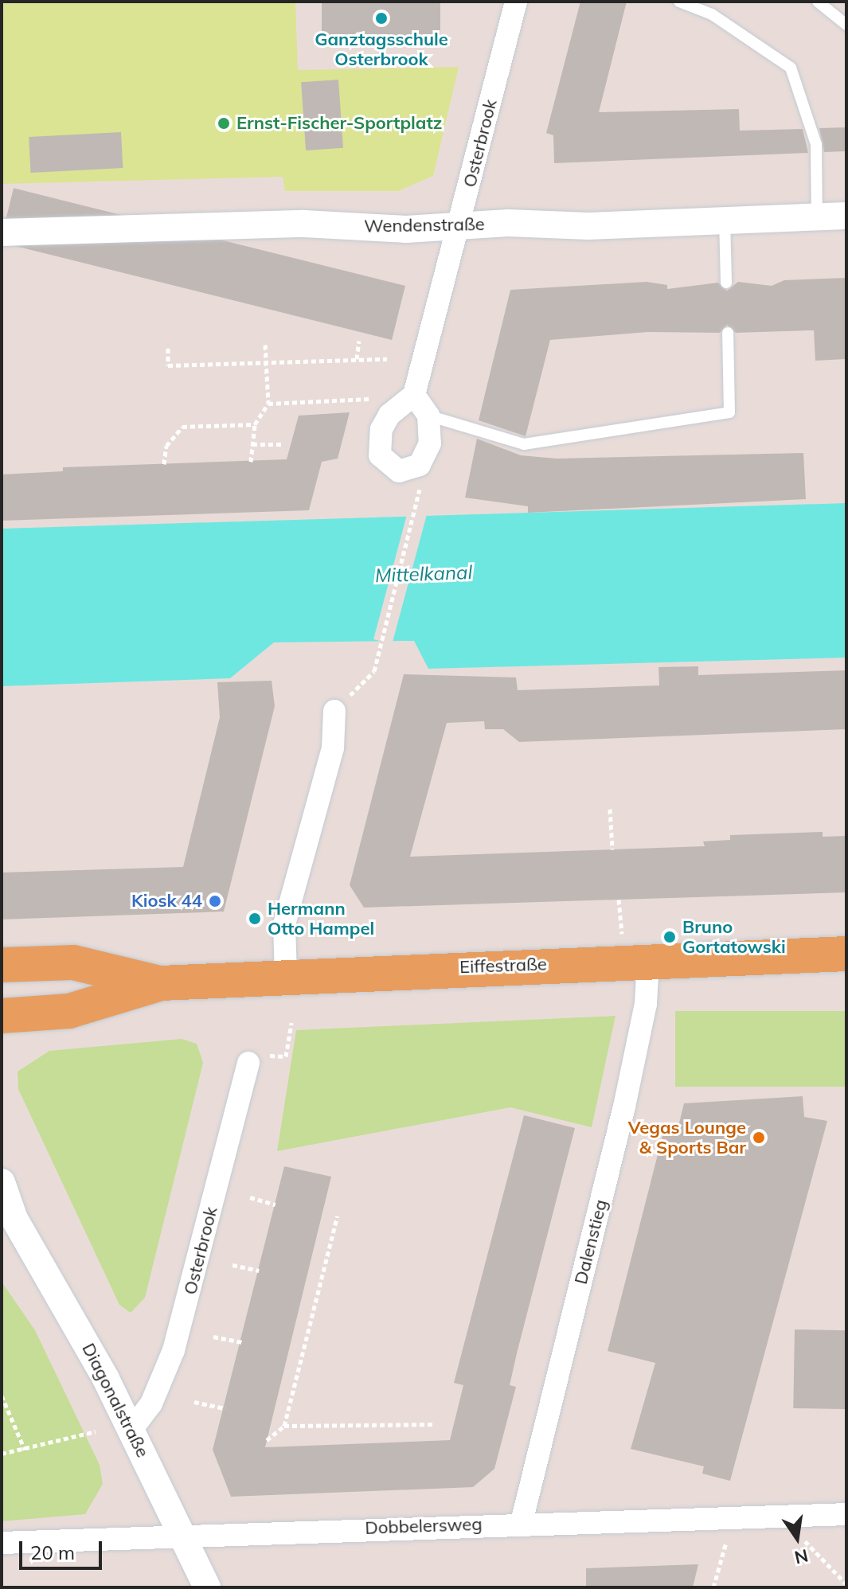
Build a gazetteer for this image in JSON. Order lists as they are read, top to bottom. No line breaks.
{"streets":{"main road":["Eiffestraße"],"street":["Osterbrook","Wendenstraße","Dalenstieg","Diagonalstraße","Dobbelersweg"]},"crossings":[["Osterbrook","Wendenstraße"],["Osterbrook","Diagonalstraße"],["Eiffestraße","Dalenstieg"],["Dalenstieg","Dobbelersweg"],["Diagonalstraße","Dobbelersweg"]],"water":["Mittelkanal"],"places":["Ganztagsschule Osterbrook","Ernst-Fischer-Sportplatz","Kiosk 44","Hermann Otto Hampel","Bruno Gortatowski","Vegas Lounge & Sports Bar"],"scale_bar":"20 m","north":"bottom"}
